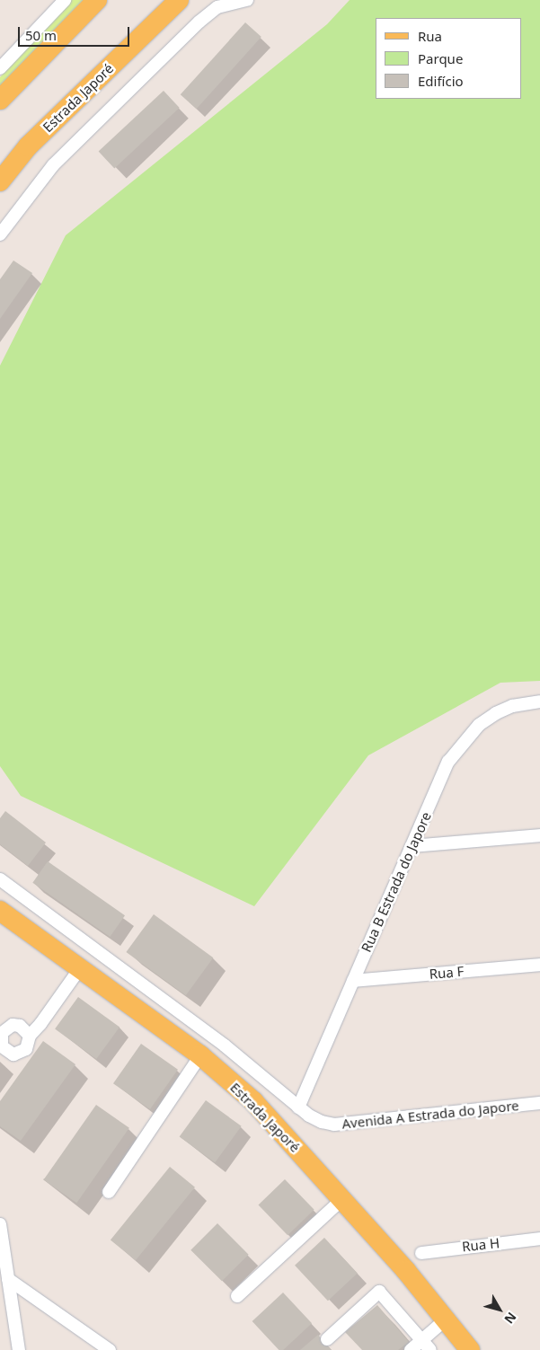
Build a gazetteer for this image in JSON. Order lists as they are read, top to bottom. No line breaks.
{"streets":{"main road":["Estrada Japoré"],"street":["Rua B Estrada do Japore","Rua F","Avenida A Estrada do Japore","Rua H"]},"crossings":[["Rua B Estrada do Japore","Rua F"],["Rua B Estrada do Japore","Avenida A Estrada do Japore"]],"legend":["Rua","Parque","Edifício"],"scale_bar":"50 m","north":"bottom right"}
